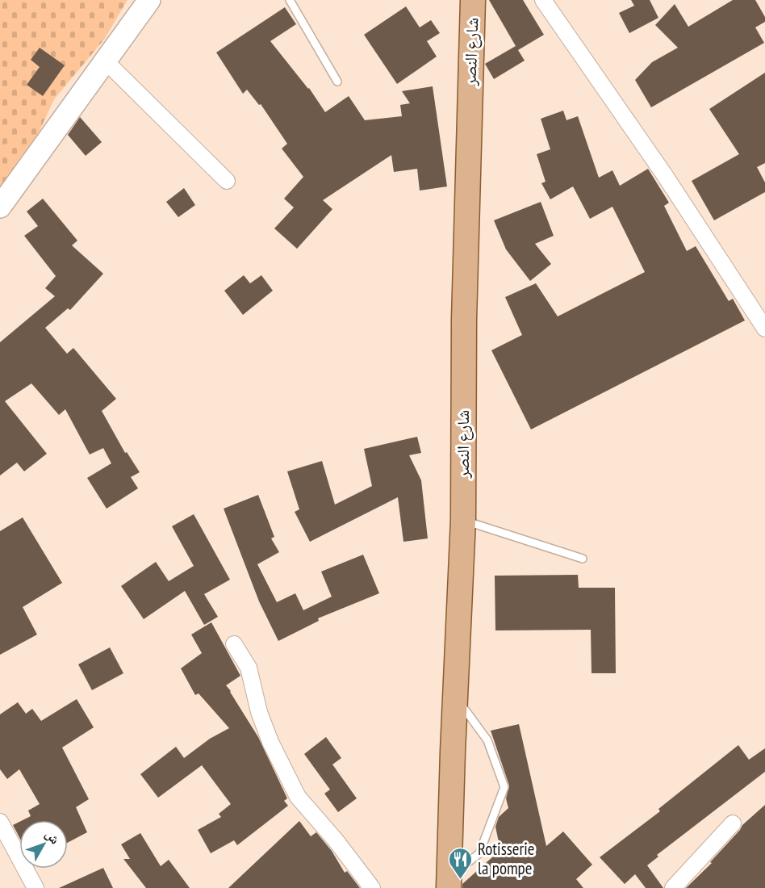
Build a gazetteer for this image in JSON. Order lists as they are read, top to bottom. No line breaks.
{"streets":{"main road":["شارع النصر"]},"places":{"restaurant":["Rotisserie la pompe"]},"north":"top right"}
